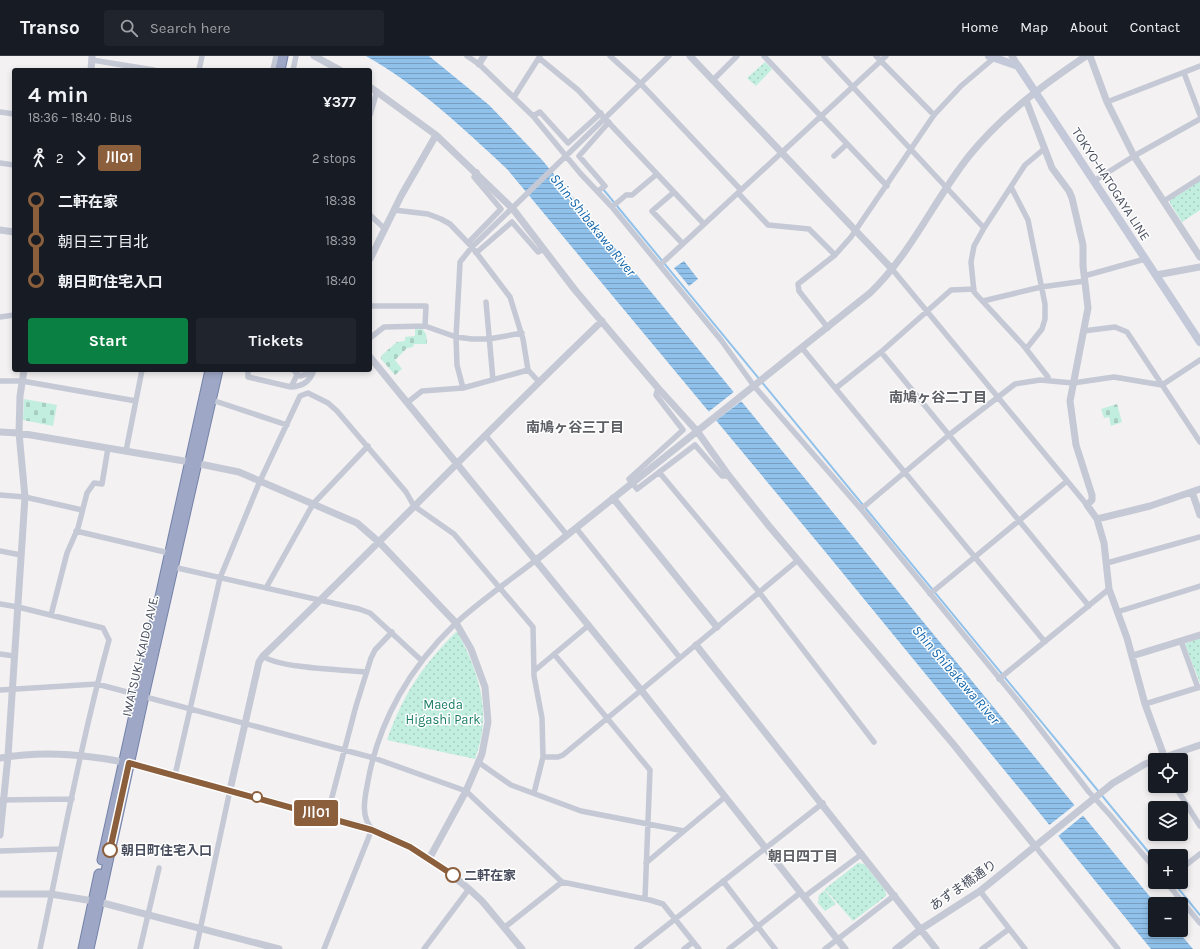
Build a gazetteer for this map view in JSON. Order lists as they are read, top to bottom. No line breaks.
{"streets":{"highway":["IWATSUKI-KAIDO AVE."],"main road":["TOKYO-HATOGAYA LINE"],"street":["あずま橋通り"]},"districts":["南鳩ヶ谷二丁目","南鳩ヶ谷三丁目","朝日四丁目"],"water":["Shin-Shibakawa River","Shin Shibakawa River"],"parks":["Maeda Higashi Park"],"places":["朝日町住宅入口","二軒在家"],"lines":["bus line 川01"],"page":{"header":"Transo","search":"Search here","nav":["Home","Map","About","Contact"],"on_map":"川01","heading":["4 min","18:36 – 18:40 · Bus","¥377"],"legs":["2","川01","2 stops"],"list":[{"name":"二軒在家","value":"18:38"},{"name":"朝日三丁目北","value":"18:39"},{"name":"朝日町住宅入口","value":"18:40"}],"buttons":["Start","Tickets"],"map_buttons":["+","−"]}}
